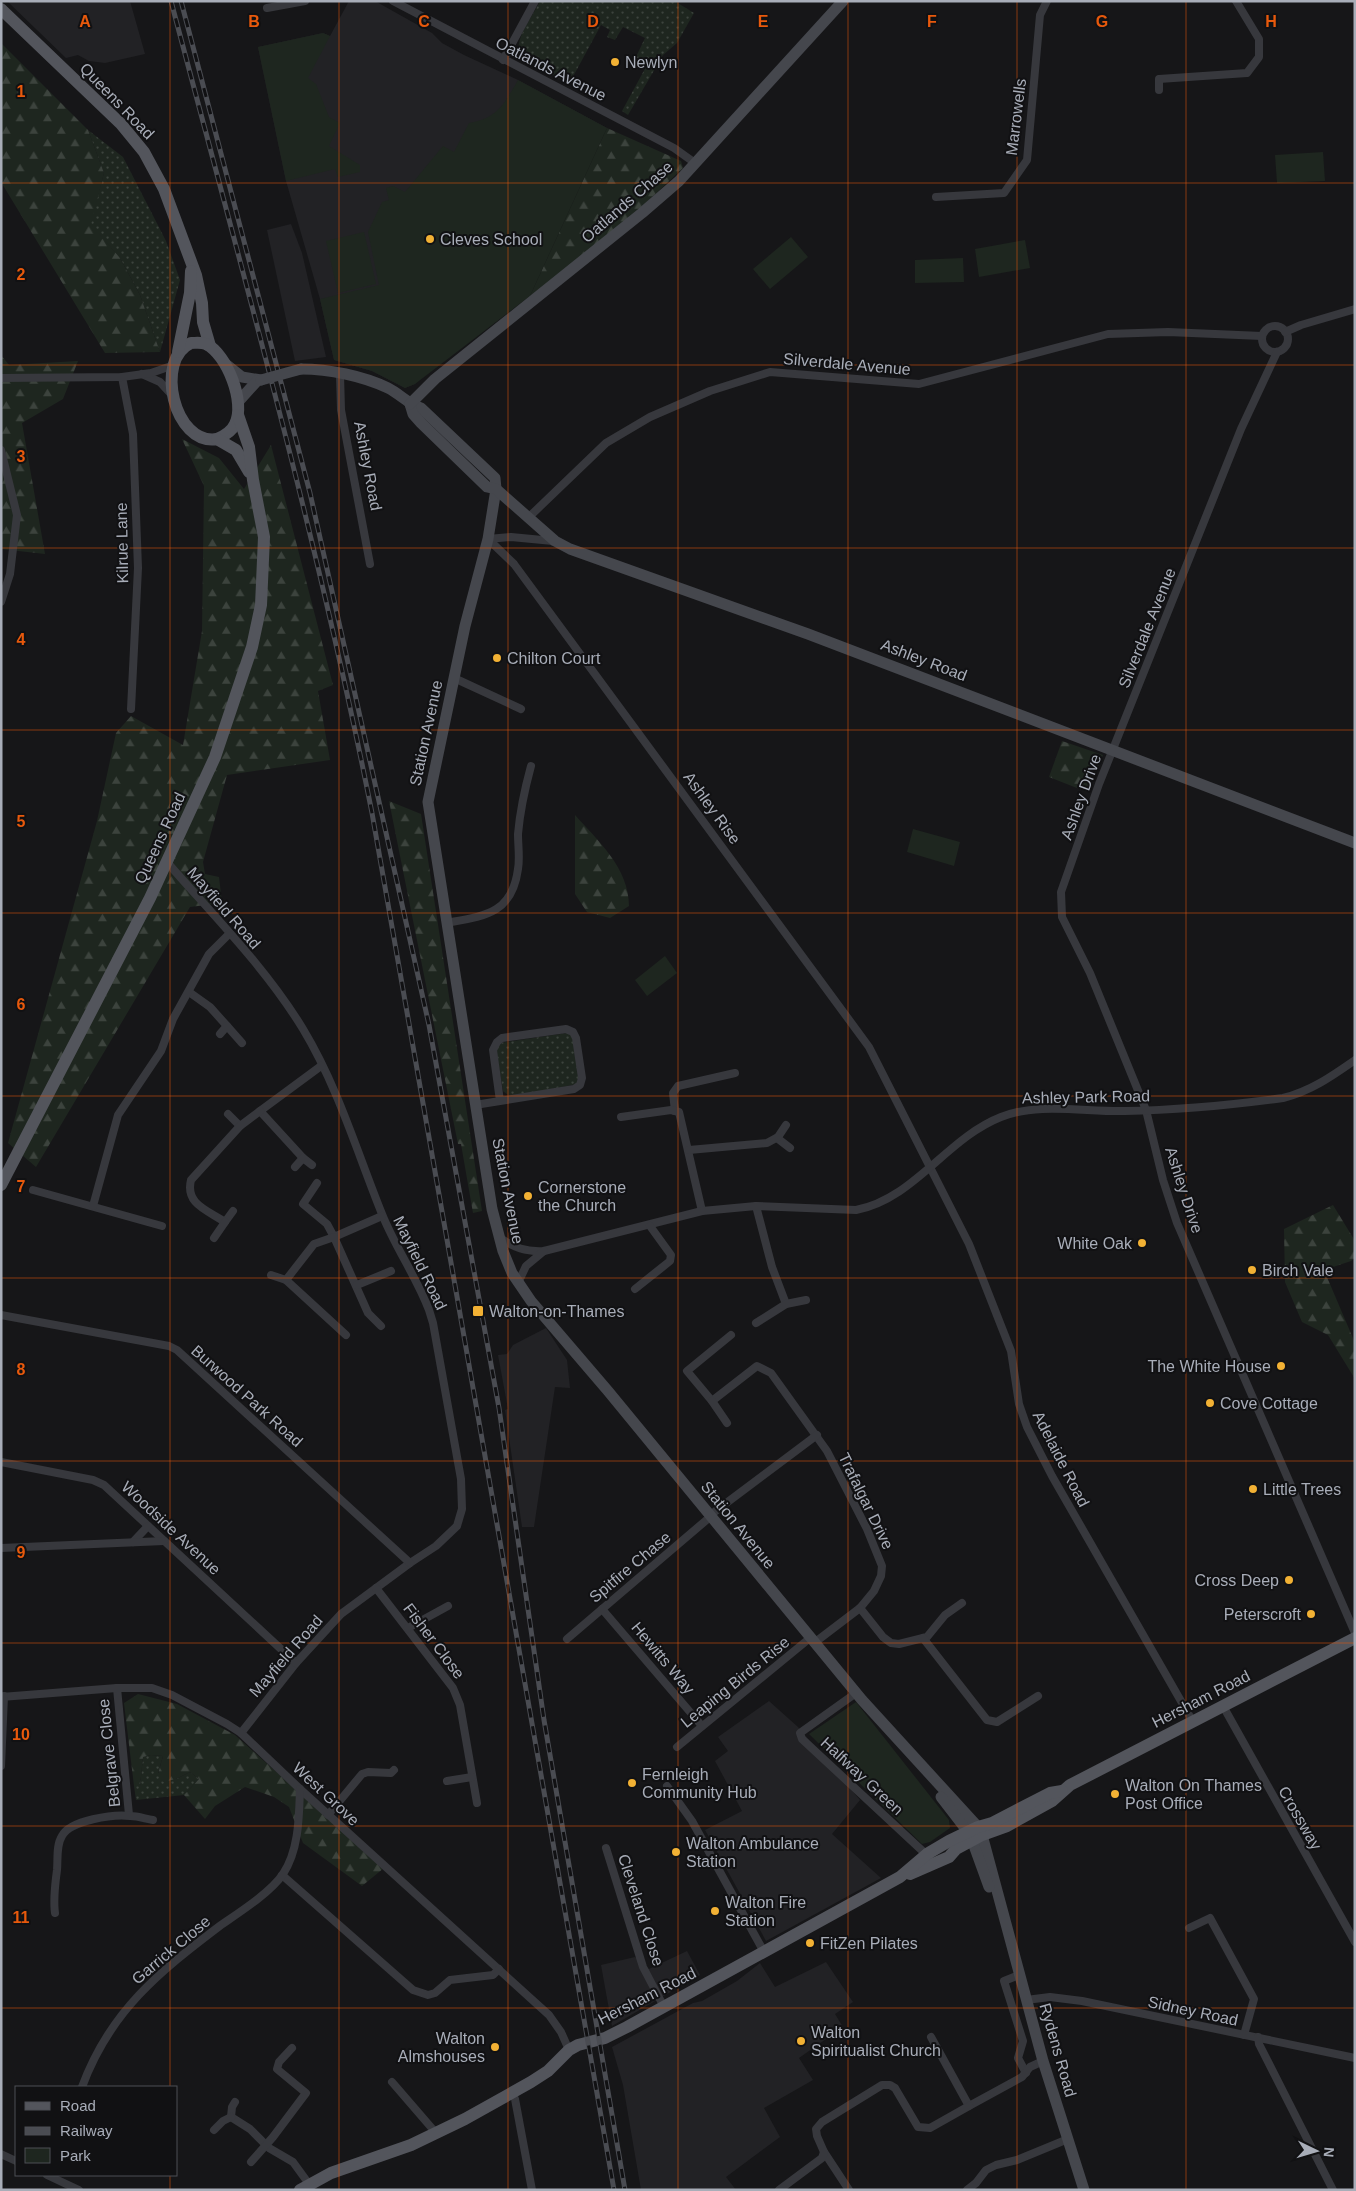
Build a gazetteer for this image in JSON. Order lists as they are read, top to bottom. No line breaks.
{"streets":{"main road":["Queens Road","Hersham Road"],"street":["Oatlands Avenue","Marrowells","Oatlands Chase","Silverdale Avenue","Ashley Road","Kilrue Lane","Station Avenue","Ashley Drive","Ashley Rise","Mayfield Road","Ashley Park Road","Burwood Park Road","Adelaide Road","Trafalgar Drive","Woodside Avenue","Spitfire Chase","Fisher Close","Hewitts Way","Leaping Birds Rise","Belgrave Close","Halfway Green","West Grove","Crossway","Cleveland Close","Garrick Close","Sidney Road","Rydens Road"]},"crossings":[["Oatlands Avenue","Oatlands Chase"],["Queens Road","Mayfield Road"],["Oatlands Chase","Ashley Road"],["Silverdale Avenue","Ashley Road"],["Silverdale Avenue","Ashley Drive"],["Ashley Road","Station Avenue"],["Ashley Road","Ashley Drive"],["Station Avenue","Ashley Rise"],["Station Avenue","Ashley Park Road"],["Station Avenue","Trafalgar Drive"],["Station Avenue","Spitfire Chase"],["Station Avenue","Leaping Birds Rise"],["Station Avenue","Hersham Road"],["Station Avenue","Halfway Green"],["Station Avenue","Rydens Road"],["Ashley Drive","Ashley Park Road"],["Ashley Rise","Ashley Park Road"],["Ashley Rise","Adelaide Road"],["Mayfield Road","Burwood Park Road"],["Mayfield Road","Woodside Avenue"],["Mayfield Road","Fisher Close"],["Mayfield Road","West Grove"],["Ashley Park Road","Adelaide Road"],["Adelaide Road","Hersham Road"],["Trafalgar Drive","Spitfire Chase"],["Trafalgar Drive","Leaping Birds Rise"],["Spitfire Chase","Hewitts Way"],["Hewitts Way","Leaping Birds Rise"],["Hersham Road","Halfway Green"],["Hersham Road","West Grove"],["Hersham Road","Crossway"],["Hersham Road","Cleveland Close"],["Hersham Road","Rydens Road"],["Belgrave Close","West Grove"],["West Grove","Garrick Close"],["Sidney Road","Rydens Road"]],"places":{"other":["Newlyn","Cleves School","Chilton Court","Cornerstone the Church","White Oak","Birch Vale","The White House","Cove Cottage","Little Trees","Cross Deep","Peterscroft","Fernleigh Community Hub","Walton On Thames Post Office","Walton Ambulance Station","Walton Fire Station","FitZen Pilates","Walton Spiritualist Church","Walton Almshouses"],"transit":["Walton-on-Thames"]},"legend":["Road","Railway","Park"],"north":"right","grid":{"columns":["A","B","C","D","E","F","G","H"],"rows":["1","2","3","4","5","6","7","8","9","10","11"]}}
